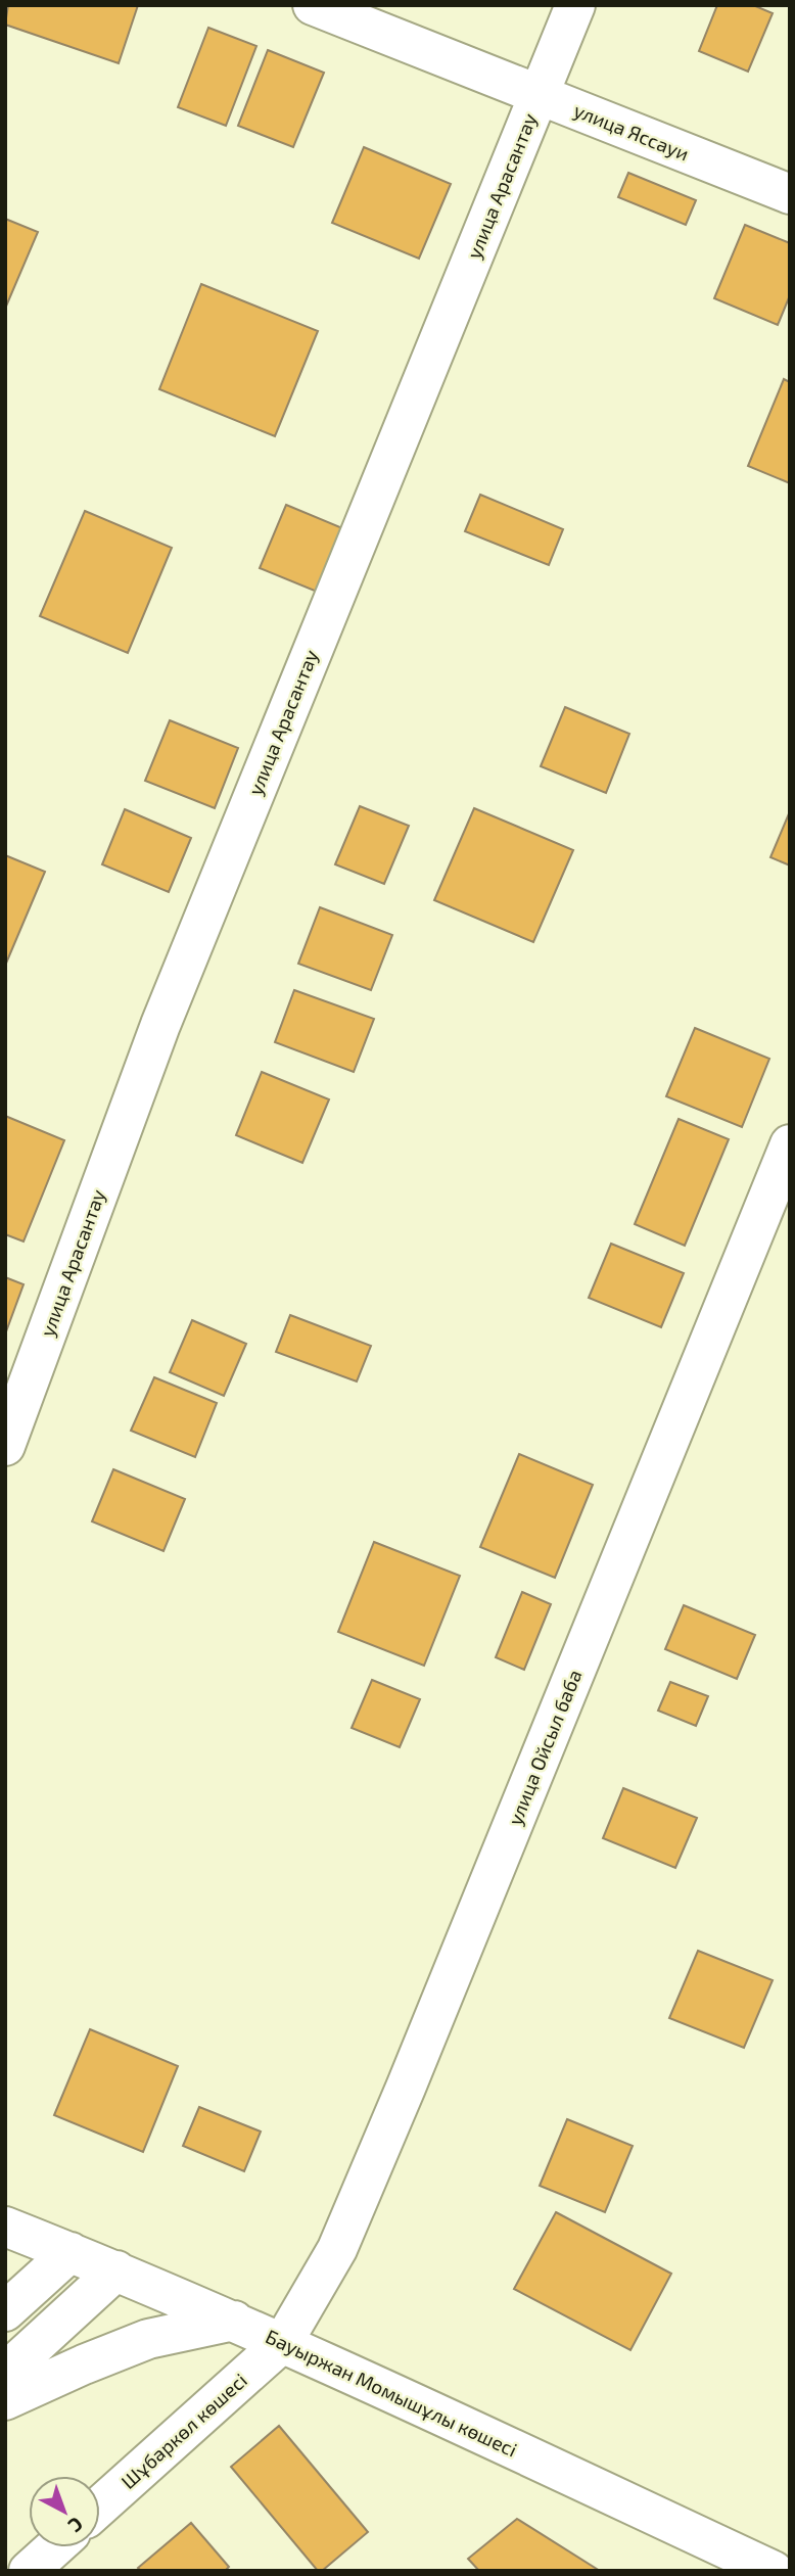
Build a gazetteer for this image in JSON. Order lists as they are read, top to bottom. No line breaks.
{"streets":{"street":["улица Яссауи","улица Арасантау","улица Ойсыл баба","Бауыржан Момышұлы көшесі","Шұбаркөл көшесі"]},"crossings":[["улица Яссауи","улица Арасантау"],["улица Ойсыл баба","Бауыржан Момышұлы көшесі"],["улица Ойсыл баба","Шұбаркөл көшесі"],["Бауыржан Момышұлы көшесі","Шұбаркөл көшесі"]],"north":"bottom right"}
